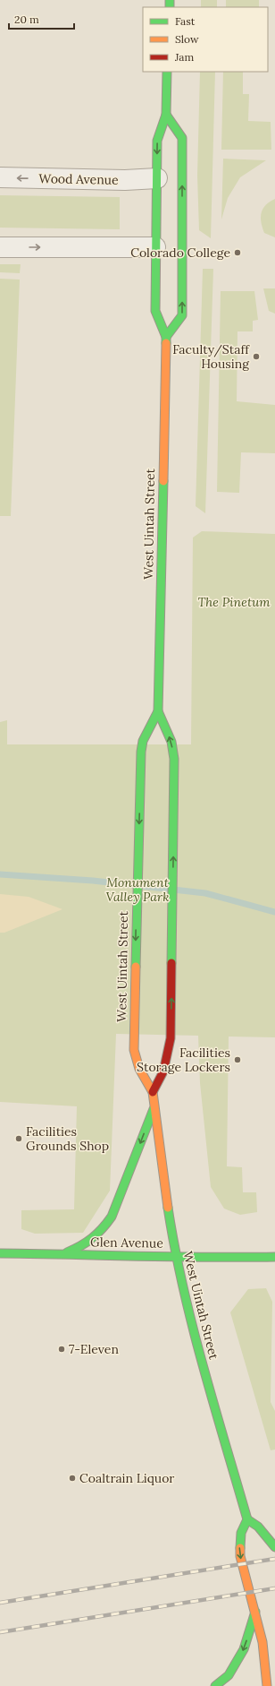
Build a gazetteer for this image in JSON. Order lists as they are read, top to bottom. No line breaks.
{"streets":{"main road":["West Uintah Street","Glen Avenue"],"street":["Wood Avenue"]},"crossings":[["Wood Avenue","West Uintah Street"],["West Uintah Street","Glen Avenue"]],"parks":["The Pinetum","Monument Valley Park"],"places":["Colorado College","Faculty/Staff Housing","Facilities Storage Lockers","Facilities Grounds Shop","7-Eleven","Coaltrain Liquor"],"legend":["Fast","Slow","Jam"],"scale_bar":"20 m"}
